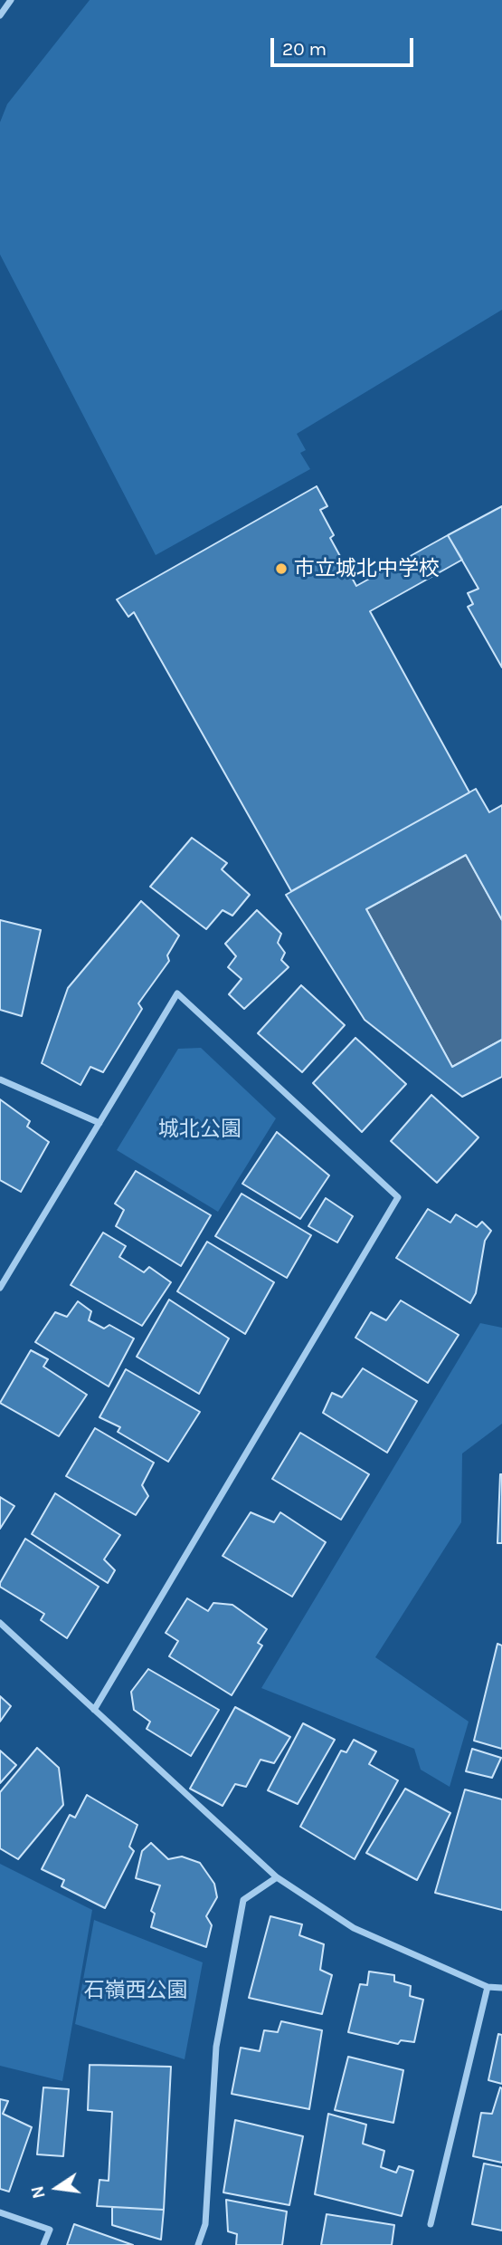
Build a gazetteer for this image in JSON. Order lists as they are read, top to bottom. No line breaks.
{"parks":["城北公園","石嶺西公園"],"places":["市立城北中学校"],"scale_bar":"20 m","north":"left"}
